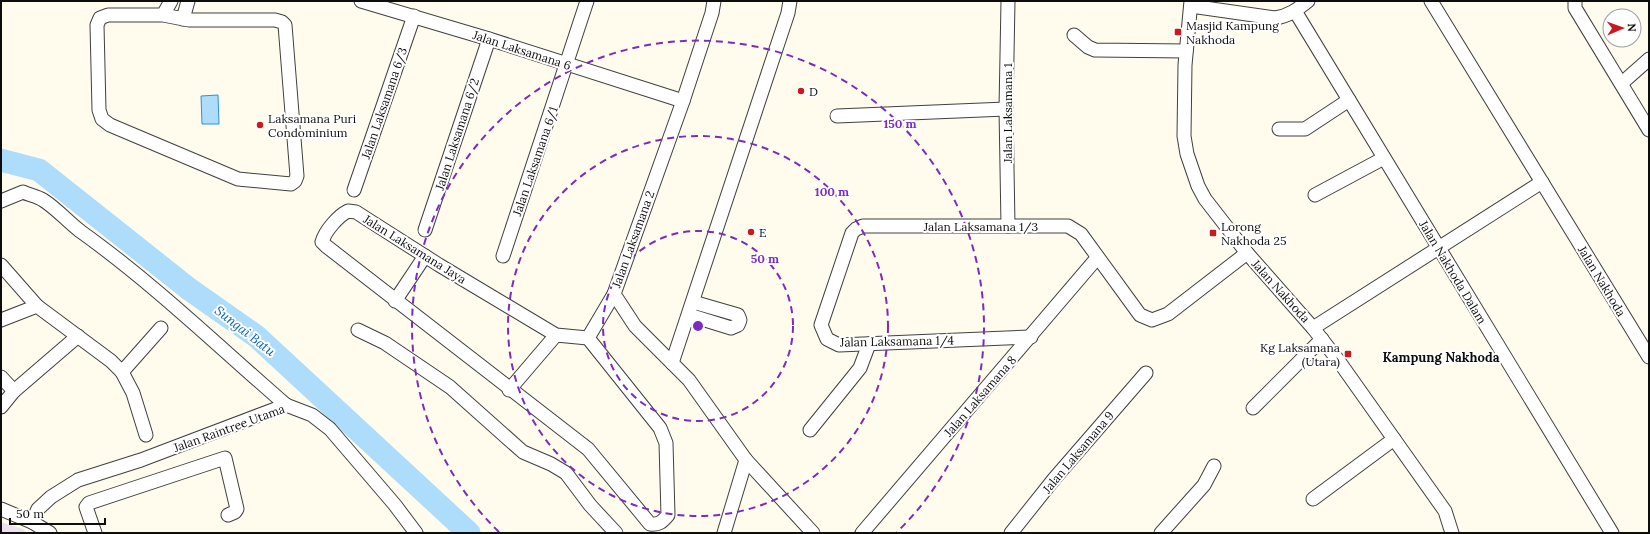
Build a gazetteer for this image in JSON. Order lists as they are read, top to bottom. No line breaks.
{"streets":{"street":["Jalan Laksamana 6","Jalan Laksamana 6/3","Jalan Laksamana 1","Jalan Laksamana 6/2","Jalan Laksamana 6/1","Jalan Laksamana 1/3","Jalan Laksamana 2","Jalan Laksamana Jaya","Jalan Nakhoda Dalam","Jalan Nakhoda","Jalan Laksamana 1/4","Jalan Laksamana 8","Jalan Raintree Utama","Jalan Laksamana 9"]},"crossings":[["Jalan Laksamana 6","Jalan Laksamana 6/3"],["Jalan Laksamana 6","Jalan Laksamana 6/2"],["Jalan Laksamana 6","Jalan Laksamana 6/1"],["Jalan Laksamana 6","Jalan Laksamana 2"],["Jalan Laksamana 1","Jalan Laksamana 1/3"],["Jalan Laksamana 1/3","Jalan Laksamana 1/4"],["Jalan Laksamana 1/3","Jalan Laksamana 8"],["Jalan Laksamana 1/4","Jalan Laksamana 8"]],"districts":["Kampung Nakhoda"],"water":["Sungai Batu"],"places":{"transit":["Masjid Kampung Nakhoda","Lorong Nakhoda 25","Kg Laksamana (Utara)"],"other":["D","Laksamana Puri Condominium","E"]},"scale_bar":"50 m","north":"right","rings":["150 m","100 m","50 m"]}
